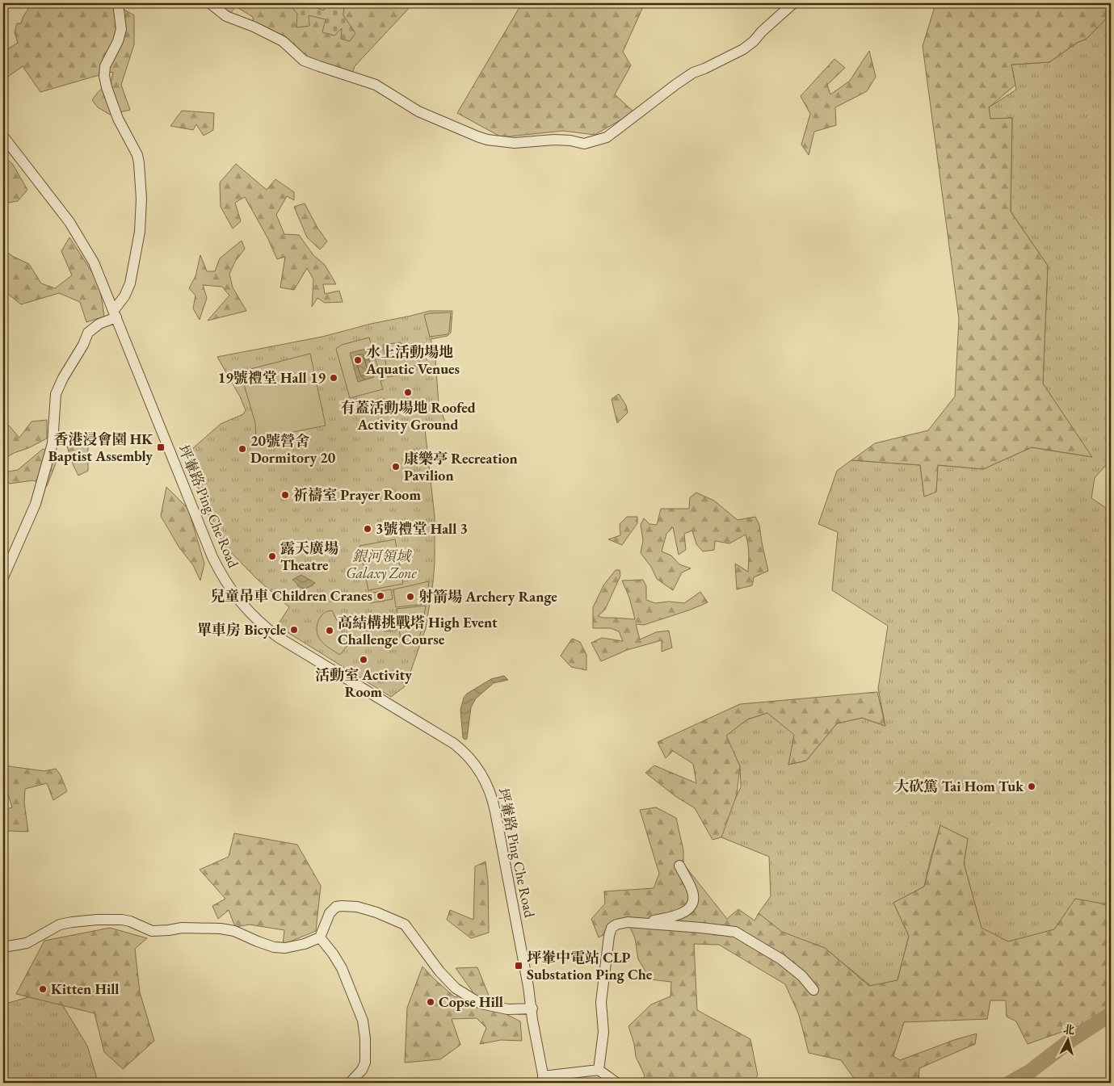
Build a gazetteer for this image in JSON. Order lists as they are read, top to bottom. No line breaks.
{"streets":{"street":["坪輋路 Ping Che Road"]},"parks":["銀河領域 Galaxy Zone"],"places":{"other":["水上活動場地 Aquatic Venues","19號禮堂 Hall 19","有蓋活動場地 Roofed Activity Ground","20號營舍 Dormitory 20","康樂亭 Recreation Pavilion","祈禱室 Prayer Room","3號禮堂 Hall 3","露天廣場 Theatre","兒童吊車 Children Cranes","射箭場 Archery Range","單車房 Bicycle","高結構挑戰塔 High Event Challenge Course","活動室 Activity Room","大砍篤 Tai Hom Tuk","Kitten Hill","Copse Hill"],"transit":["香港浸會園 HK Baptist Assembly","坪輋中電站 CLP Substation Ping Che"]},"north":"top"}
